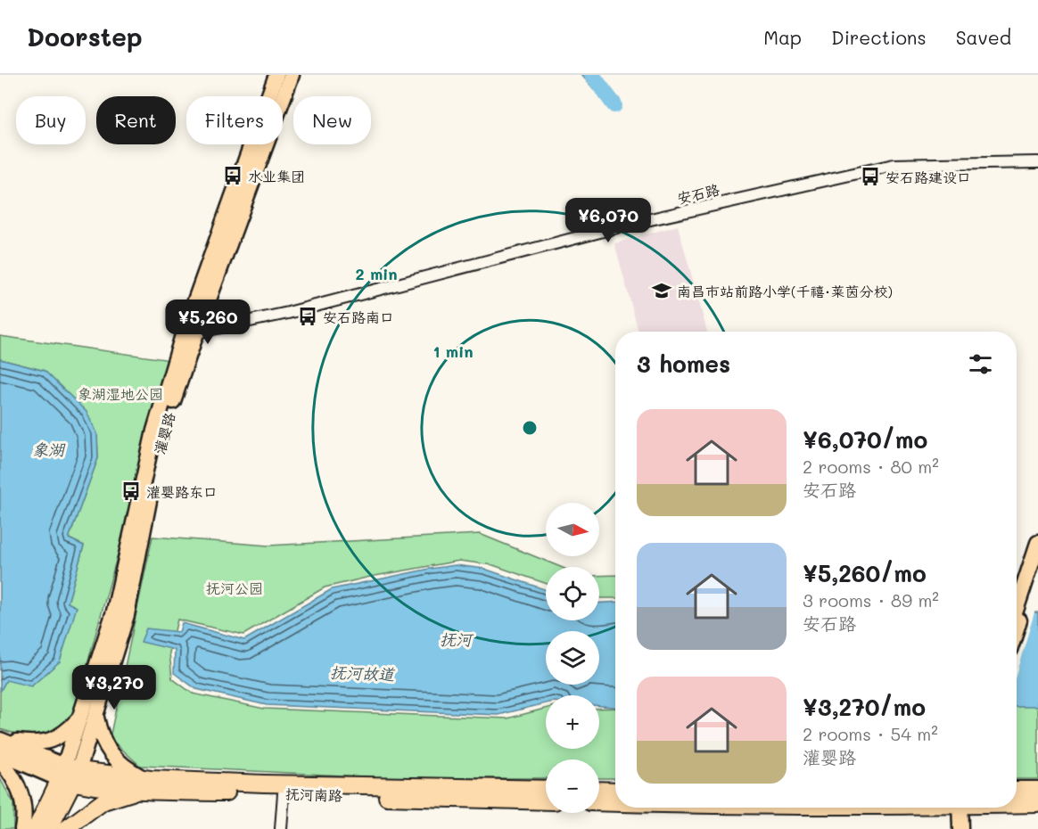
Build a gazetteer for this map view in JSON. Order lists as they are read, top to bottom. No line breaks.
{"streets":{"highway":["抚河南路"],"main road":["灌婴路"],"street":["安石路"]},"crossings":[["安石路","灌婴路"],["灌婴路","抚河南路"]],"water":["象湖","抚河","抚河故道"],"parks":["象湖湿地公园","抚河公园"],"places":{"bus stop":["水业集团","安石路建设口","安石路南口","灌婴路东口"],"school or university":["南昌市站前路小学(千禧·莱茵分校)"]},"north":"right","page":{"header":"Doorstep","nav":["Map","Directions","Saved"],"chip":["Buy","Rent","Filters","New"],"price":["¥6,070","¥5,260","¥3,270"],"heading":"3 homes","list":[{"name":"¥6,070/mo","note":"2 rooms · 80 m² · 安石路"},{"name":"¥5,260/mo","note":"3 rooms · 89 m² · 安石路"},{"name":"¥3,270/mo","note":"2 rooms · 54 m² · 灌婴路"}],"map_buttons":["+","−"]},"rings":["2 min","1 min"]}
